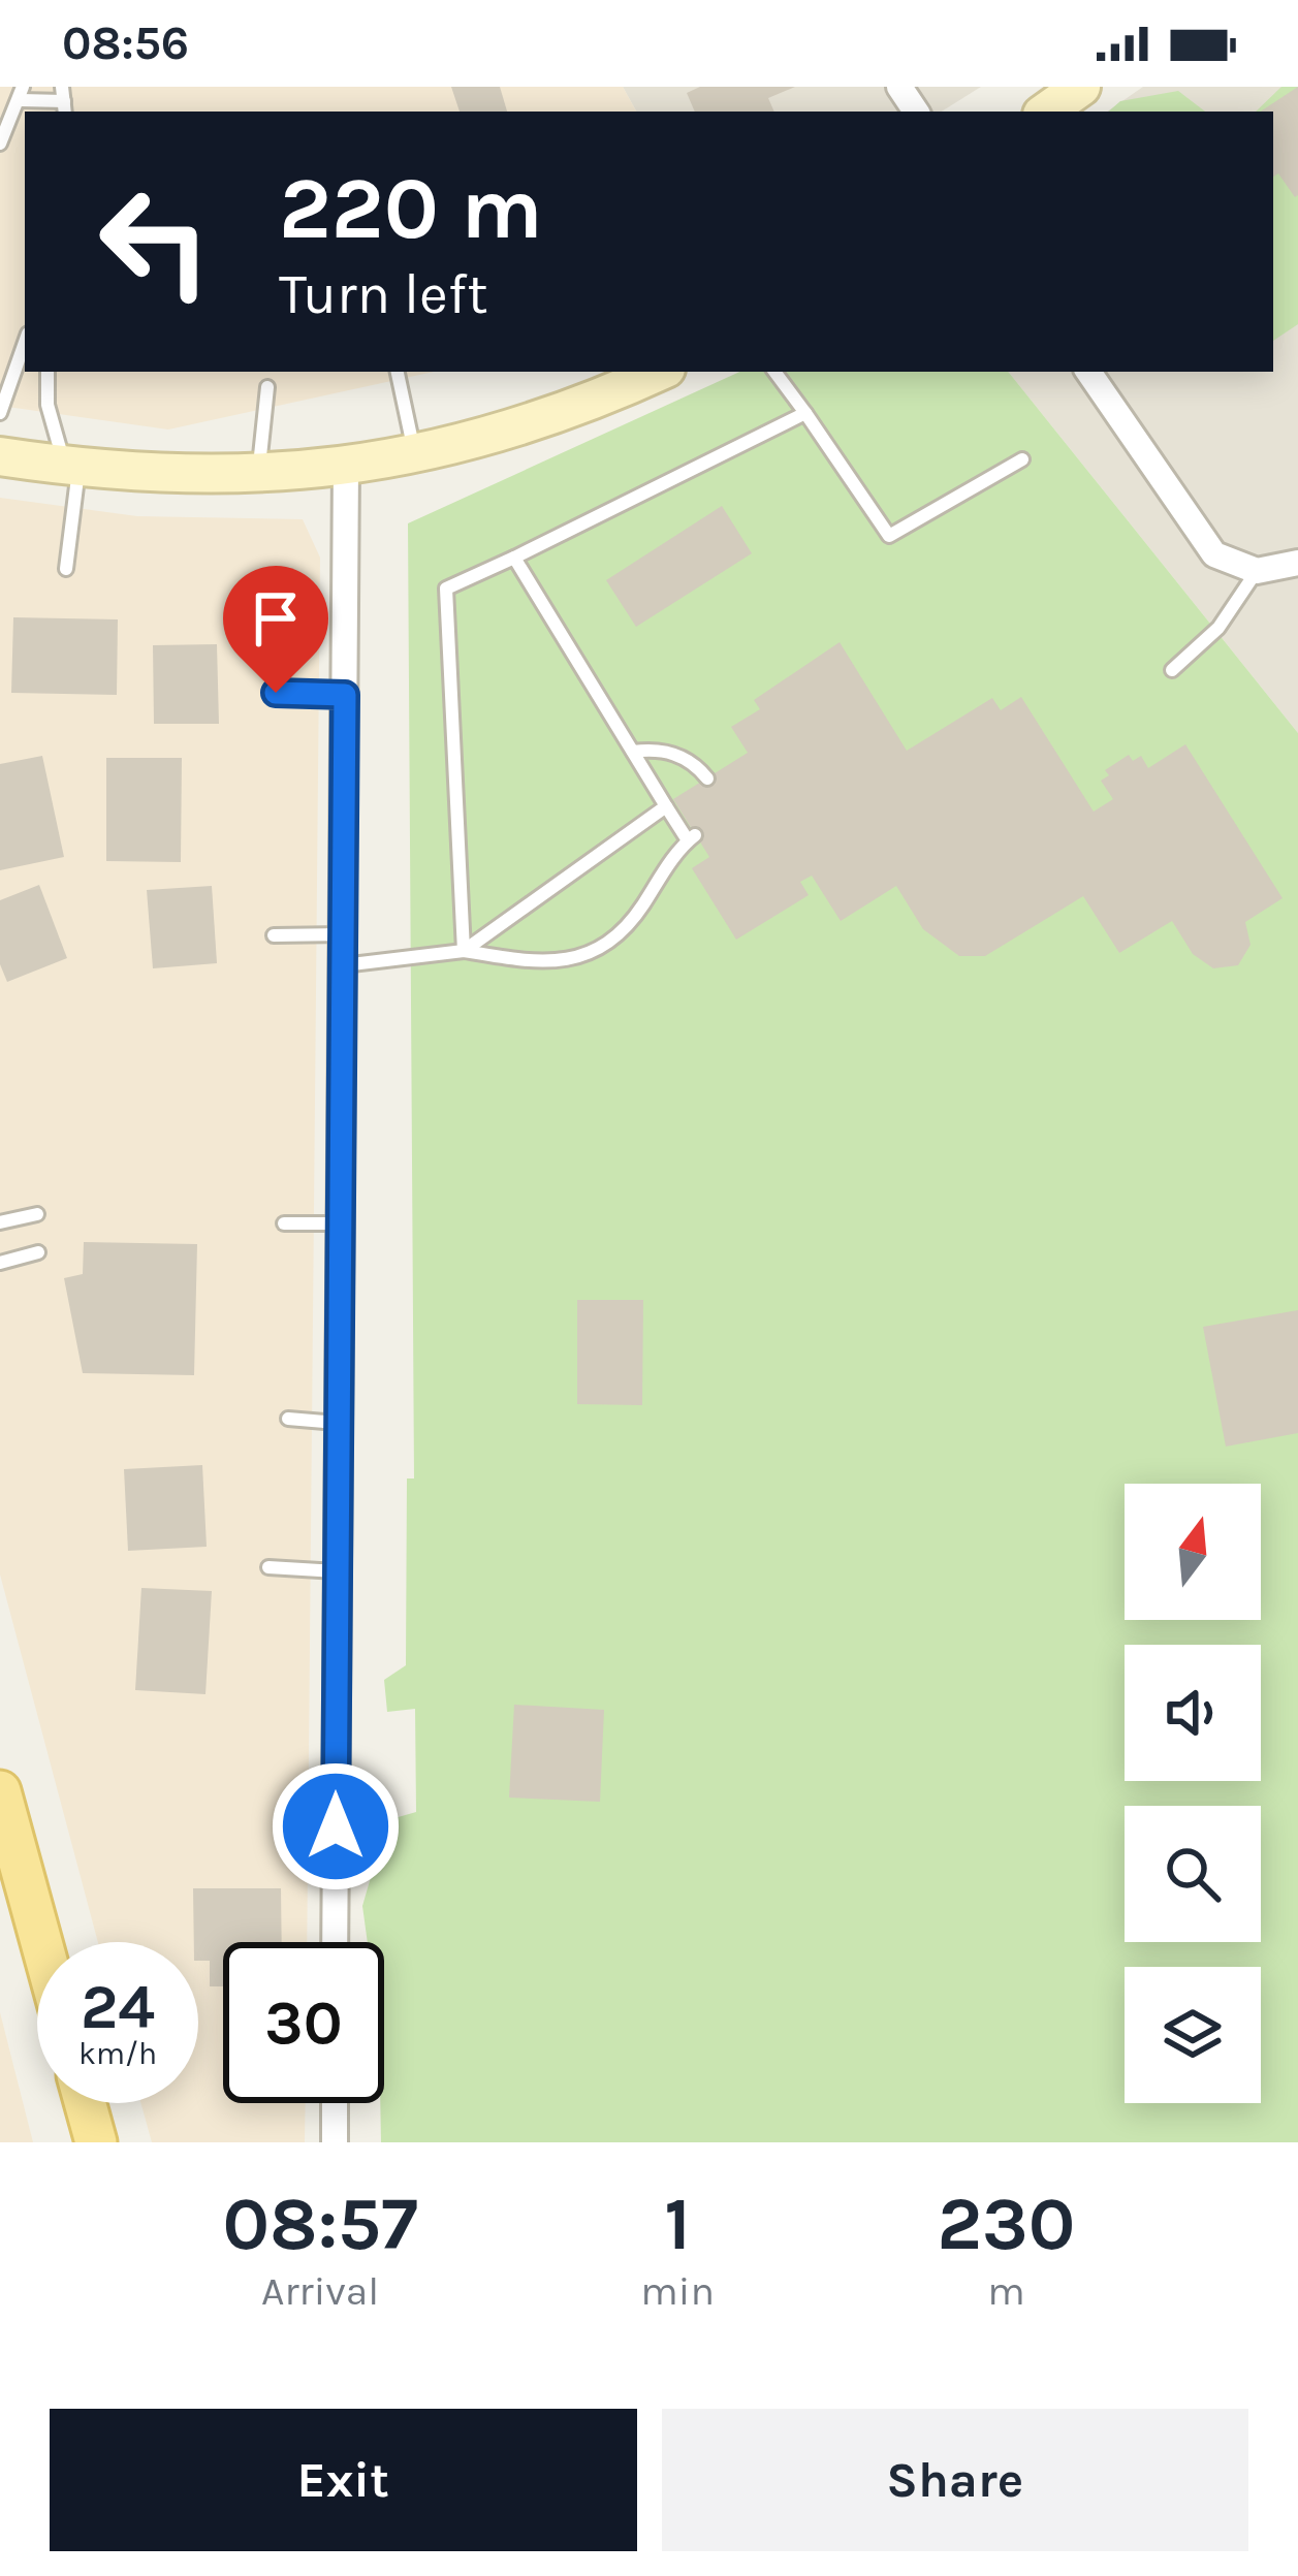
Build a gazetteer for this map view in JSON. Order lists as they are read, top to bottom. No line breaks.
{"north":"top","page":{"status":"08:56","turn":["220 m","Turn left"],"speed":"24 km/h","limit":"30","eta":["08:57","Arrival","1","min","230","m"],"buttons":["Exit","Share"]}}
